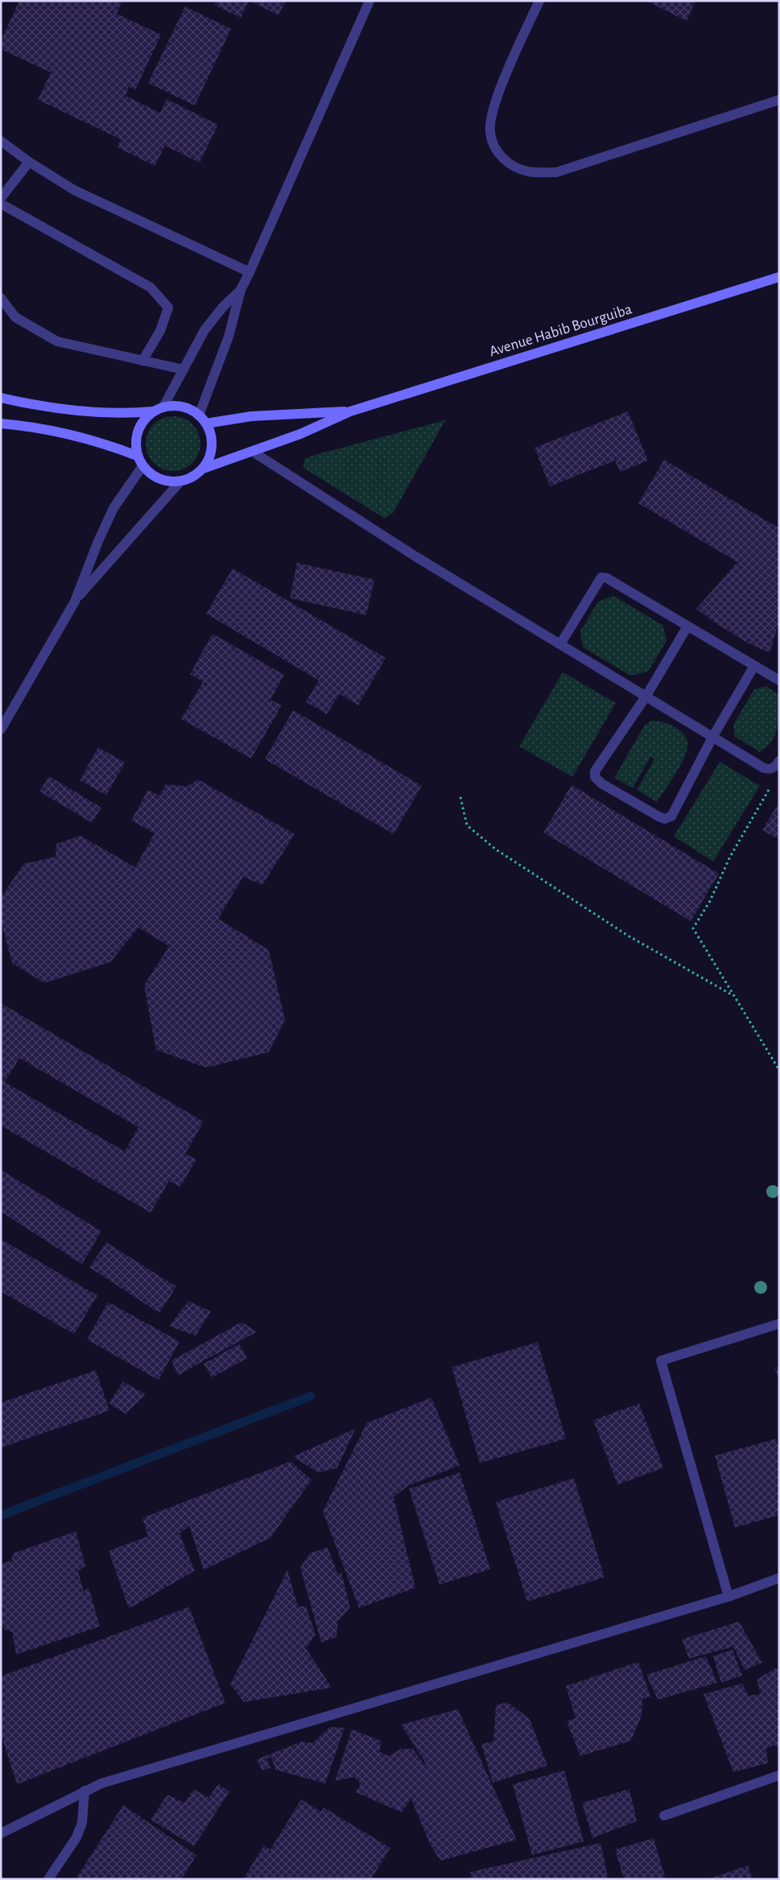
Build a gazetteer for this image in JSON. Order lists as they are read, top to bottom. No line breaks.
{"streets":{"main road":["Avenue Habib Bourguiba"]}}
